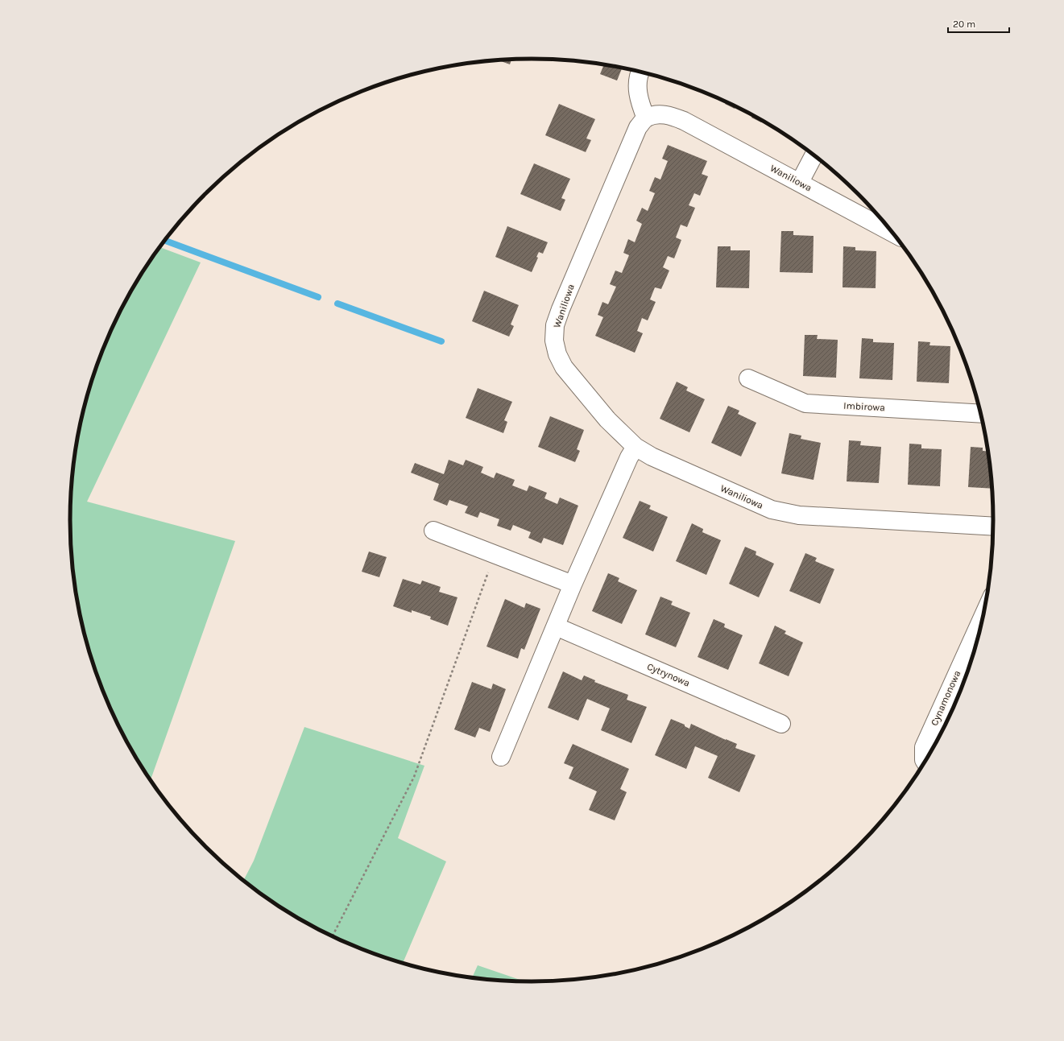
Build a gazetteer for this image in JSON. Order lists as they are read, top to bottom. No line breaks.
{"streets":{"street":["Waniliowa","Imbirowa","Cytrynowa","Cynamonowa"]},"scale_bar":"20 m"}
